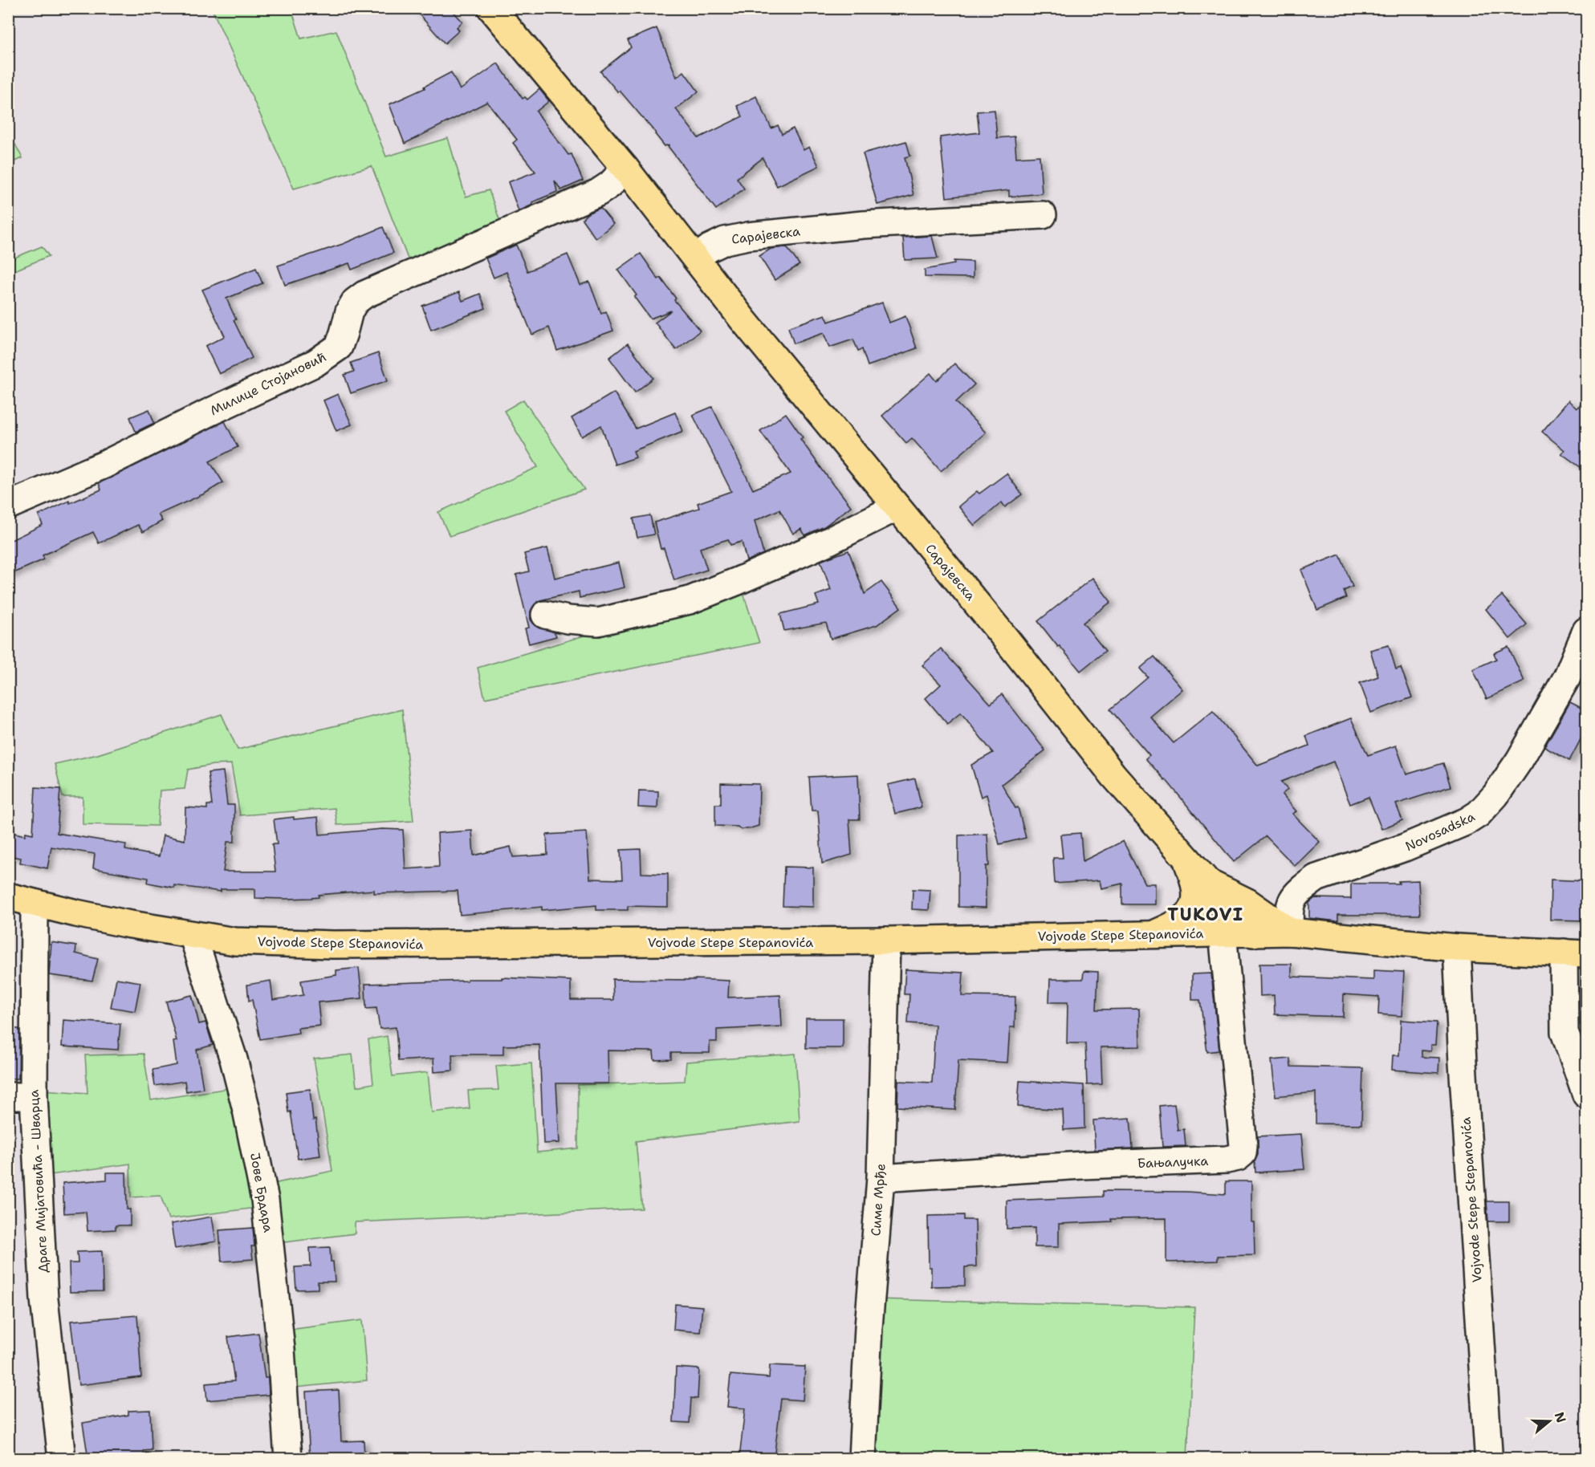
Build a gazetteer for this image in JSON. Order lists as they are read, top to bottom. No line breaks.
{"streets":{"main road":["Сарајевска","Vojvode Stepe Stepanovića"],"street":["Милице Стојановић","Novosadska","Бањалучка","Драге Мијатовића - Шварца","Јове Брдара","Симе Мрђе"]},"crossings":[["Сарајевска","Милице Стојановић"],["Novosadska","Vojvode Stepe Stepanovića"],["Vojvode Stepe Stepanovića","Бањалучка"],["Vojvode Stepe Stepanovića","Драге Мијатовића - Шварца"],["Vojvode Stepe Stepanovića","Јове Брдара"],["Vojvode Stepe Stepanovića","Симе Мрђе"],["Бањалучка","Симе Мрђе"]],"districts":["TUKOVI"],"north":"right"}
